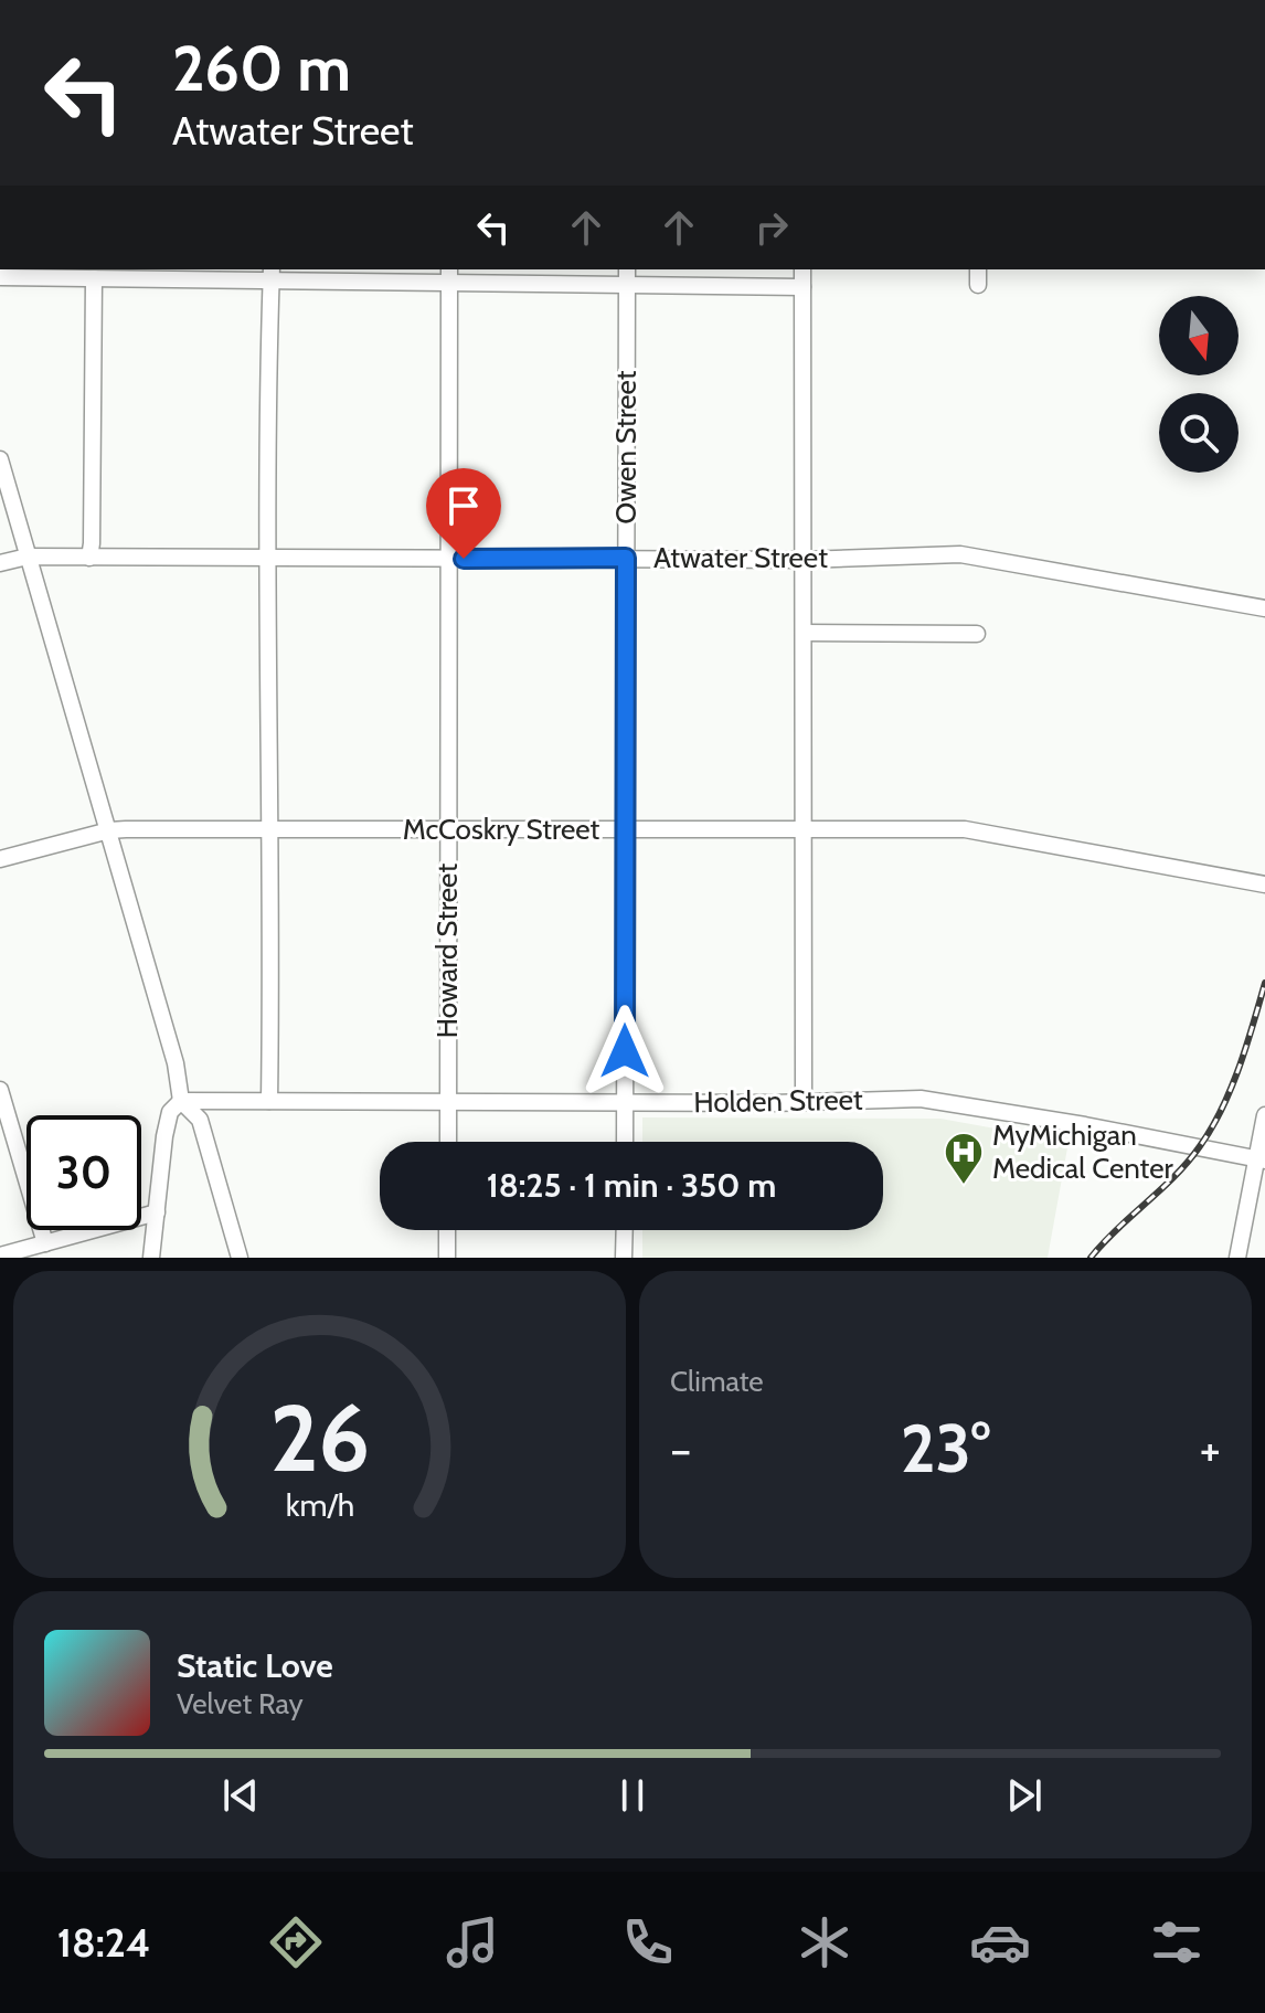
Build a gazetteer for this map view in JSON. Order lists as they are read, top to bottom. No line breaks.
{"streets":{"street":["Owen Street","Atwater Street","McCoskry Street","Howard Street","Holden Street"]},"crossings":[["Owen Street","Atwater Street"],["Owen Street","McCoskry Street"],["Owen Street","Holden Street"],["Atwater Street","Howard Street"],["McCoskry Street","Howard Street"],["Howard Street","Holden Street"]],"places":{"hospital":["MyMichigan Medical Center"]},"north":"bottom","page":{"turn":["260 m","Atwater Street"],"limit":"30","trip":"18:25 · 1 min · 350 m","tile":"Climate","heat":["−","23°","+"],"song":["Static Love","Velvet Ray"],"tabs":"18:24","gauge":["26","km/h"]}}
